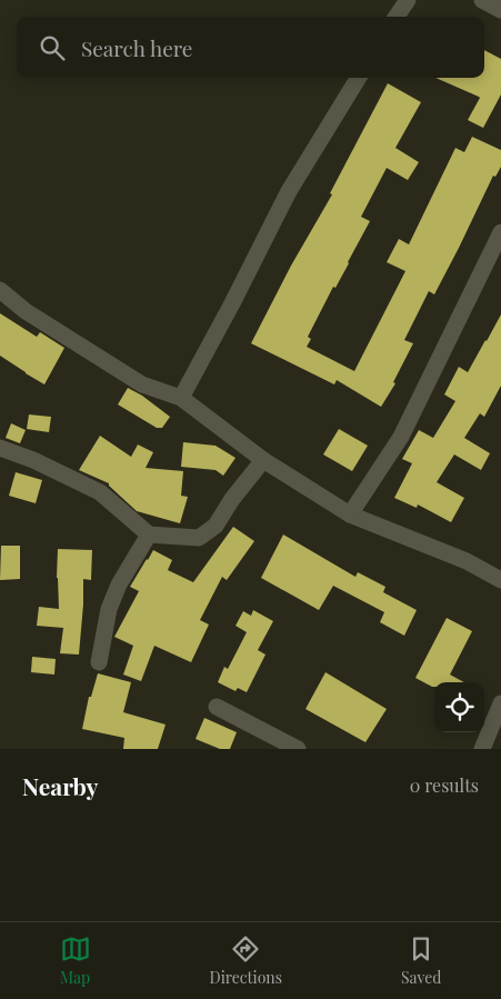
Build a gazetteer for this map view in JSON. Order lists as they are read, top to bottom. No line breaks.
{"page":{"search":"Search here","heading":["Nearby","0 results"],"nav":["Map","Directions","Saved"]}}
